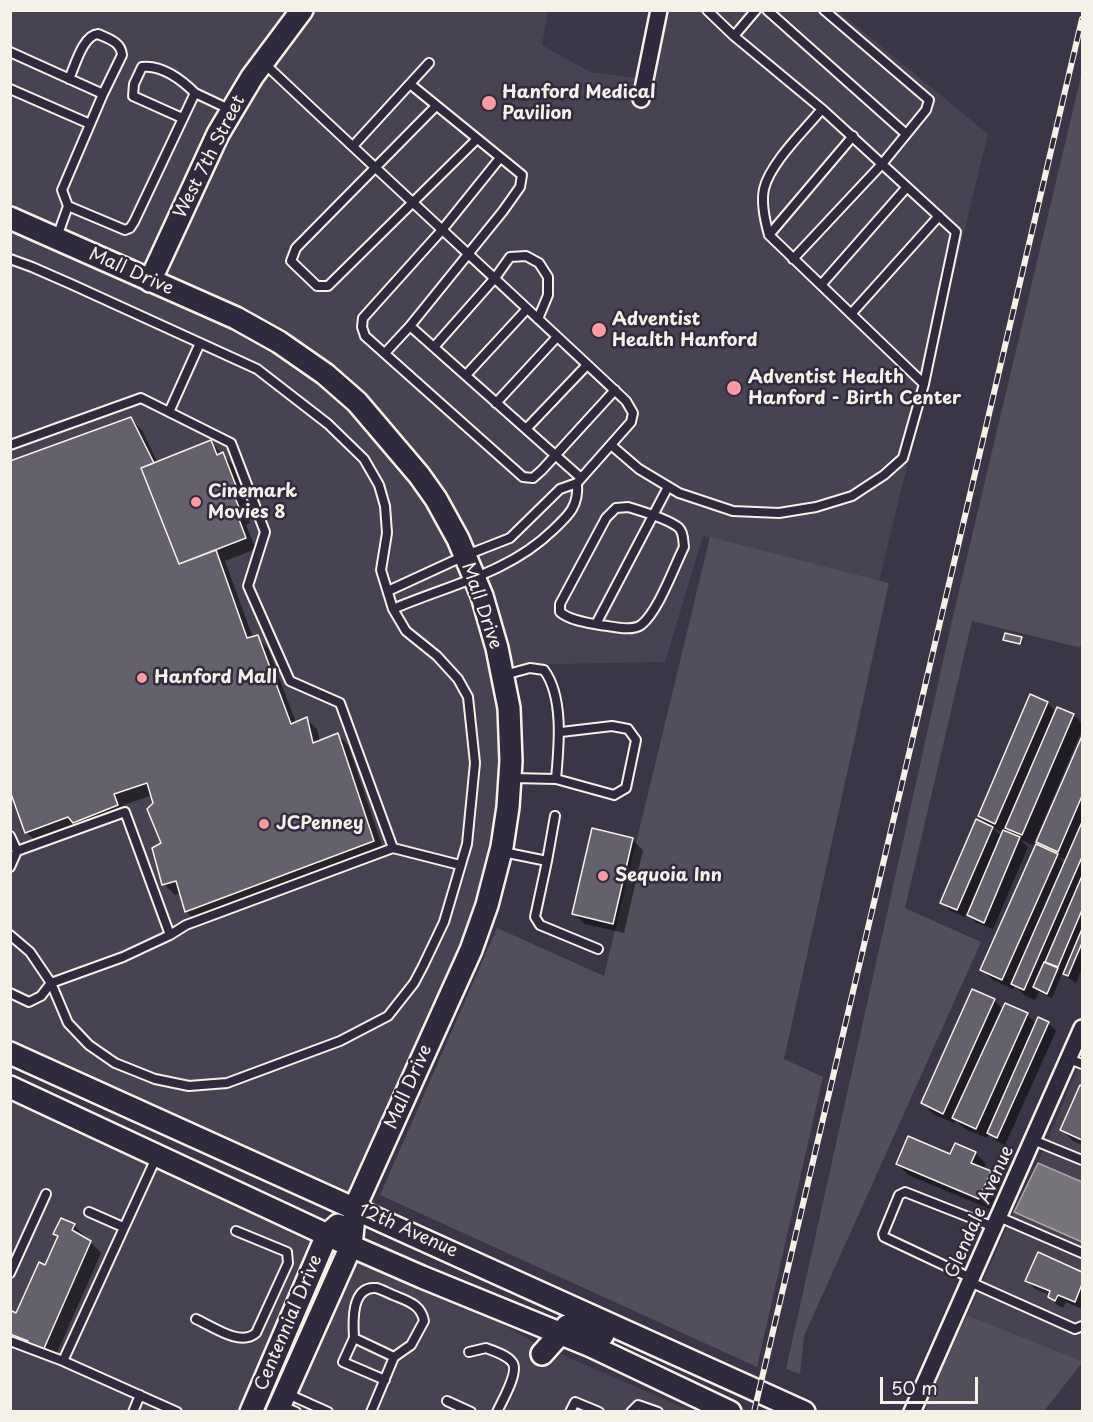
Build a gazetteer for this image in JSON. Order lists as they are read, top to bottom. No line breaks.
{"streets":{"street":["West 7th Street","Mall Drive","Glendale Avenue","12th Avenue","Centennial Drive"]},"crossings":[["West 7th Street","Mall Drive"],["Mall Drive","12th Avenue"],["Mall Drive","Centennial Drive"],["12th Avenue","Centennial Drive"]],"places":["Hanford Medical Pavilion","Adventist Health Hanford","Adventist Health Hanford - Birth Center","Cinemark Movies 8","Hanford Mall","JCPenney","Sequoia Inn"],"scale_bar":"50 m"}
